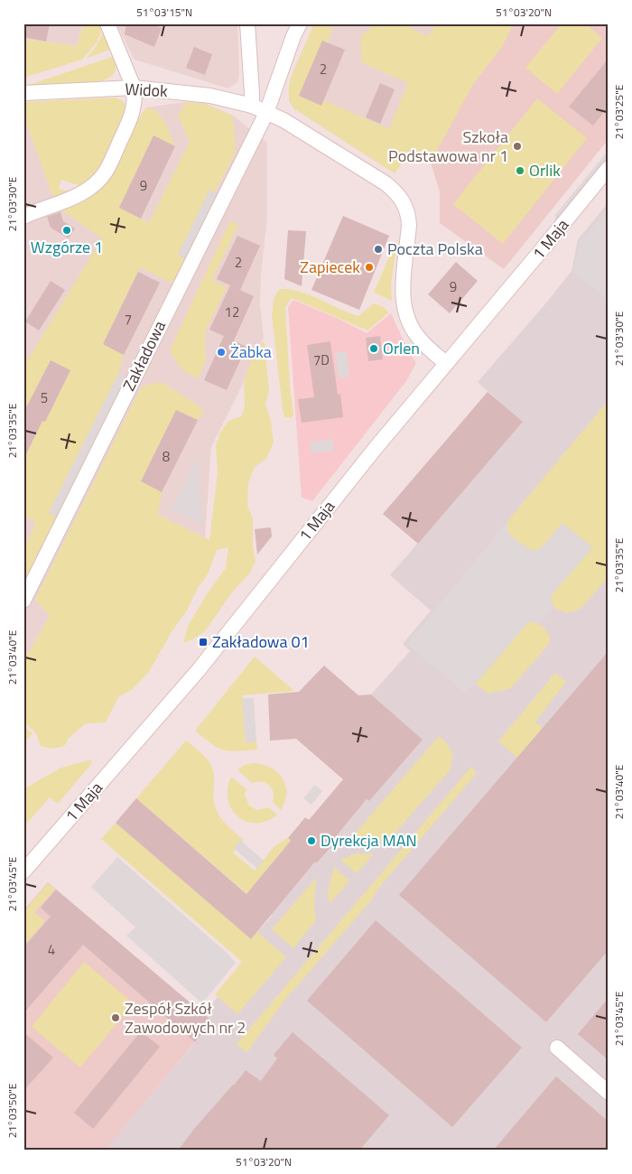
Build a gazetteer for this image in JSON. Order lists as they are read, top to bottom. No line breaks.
{"streets":{"street":["Widok","1 Maja","Zakładowa"]},"crossings":[["Widok","1 Maja"],["Widok","Zakładowa"]],"places":{"other":["Szkoła Podstawowa nr 1","Orlik","Wzgórze 1","Poczta Polska","Zapiecek","Orlen","Żabka","Dyrekcja MAN","Zespół Szkół Zawodowych nr 2"],"transit":["Zakładowa 01"]},"house_numbers":["2","9","2","9","12","7","7D","5","8","4"],"coordinates":["51°03'15\"N","51°03'20\"N","21°03'25\"E","21°03'30\"E","21°03'35\"E","21°03'40\"E","21°03'45\"E","21°03'50\"E"]}
